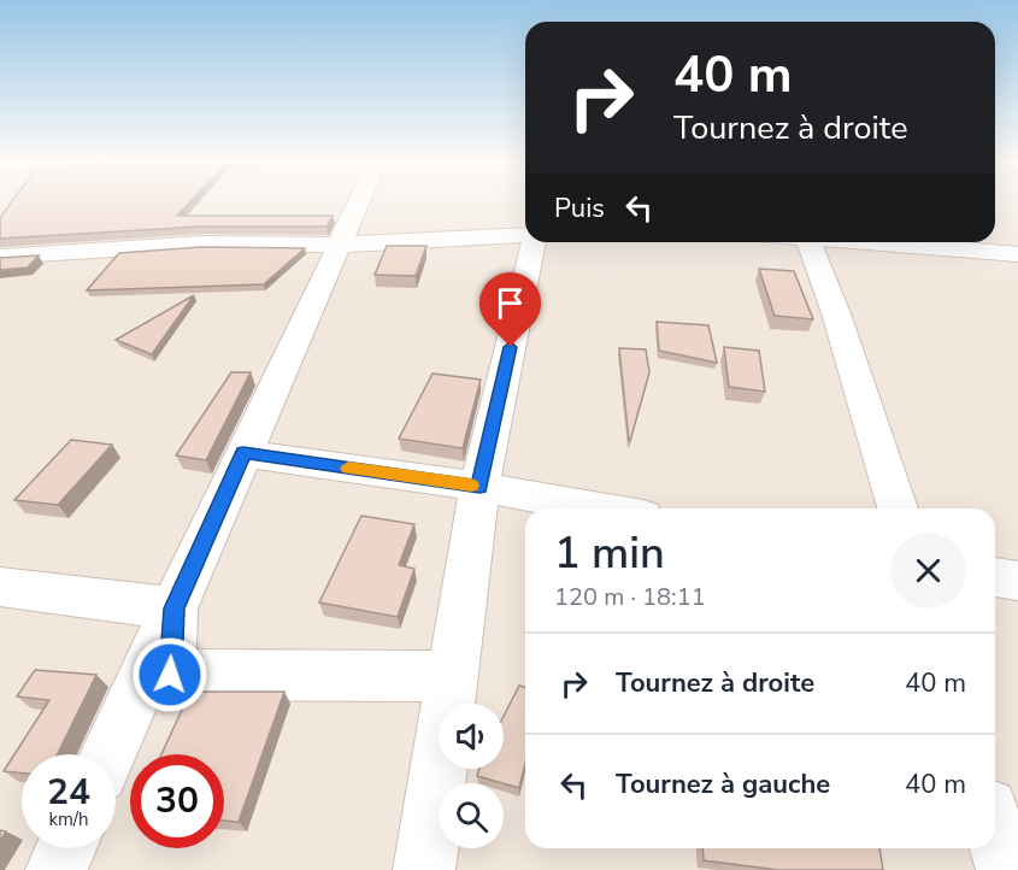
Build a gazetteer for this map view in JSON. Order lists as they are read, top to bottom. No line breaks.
{"page":{"turn":["40 m","Tournez à droite"],"then":"Puis","heading":["1 min","120 m · 18:11"],"list":[{"name":"Tournez à droite","value":"40 m"},{"name":"Tournez à gauche","value":"40 m"}],"speed":"24 km/h","limit":"30"}}
